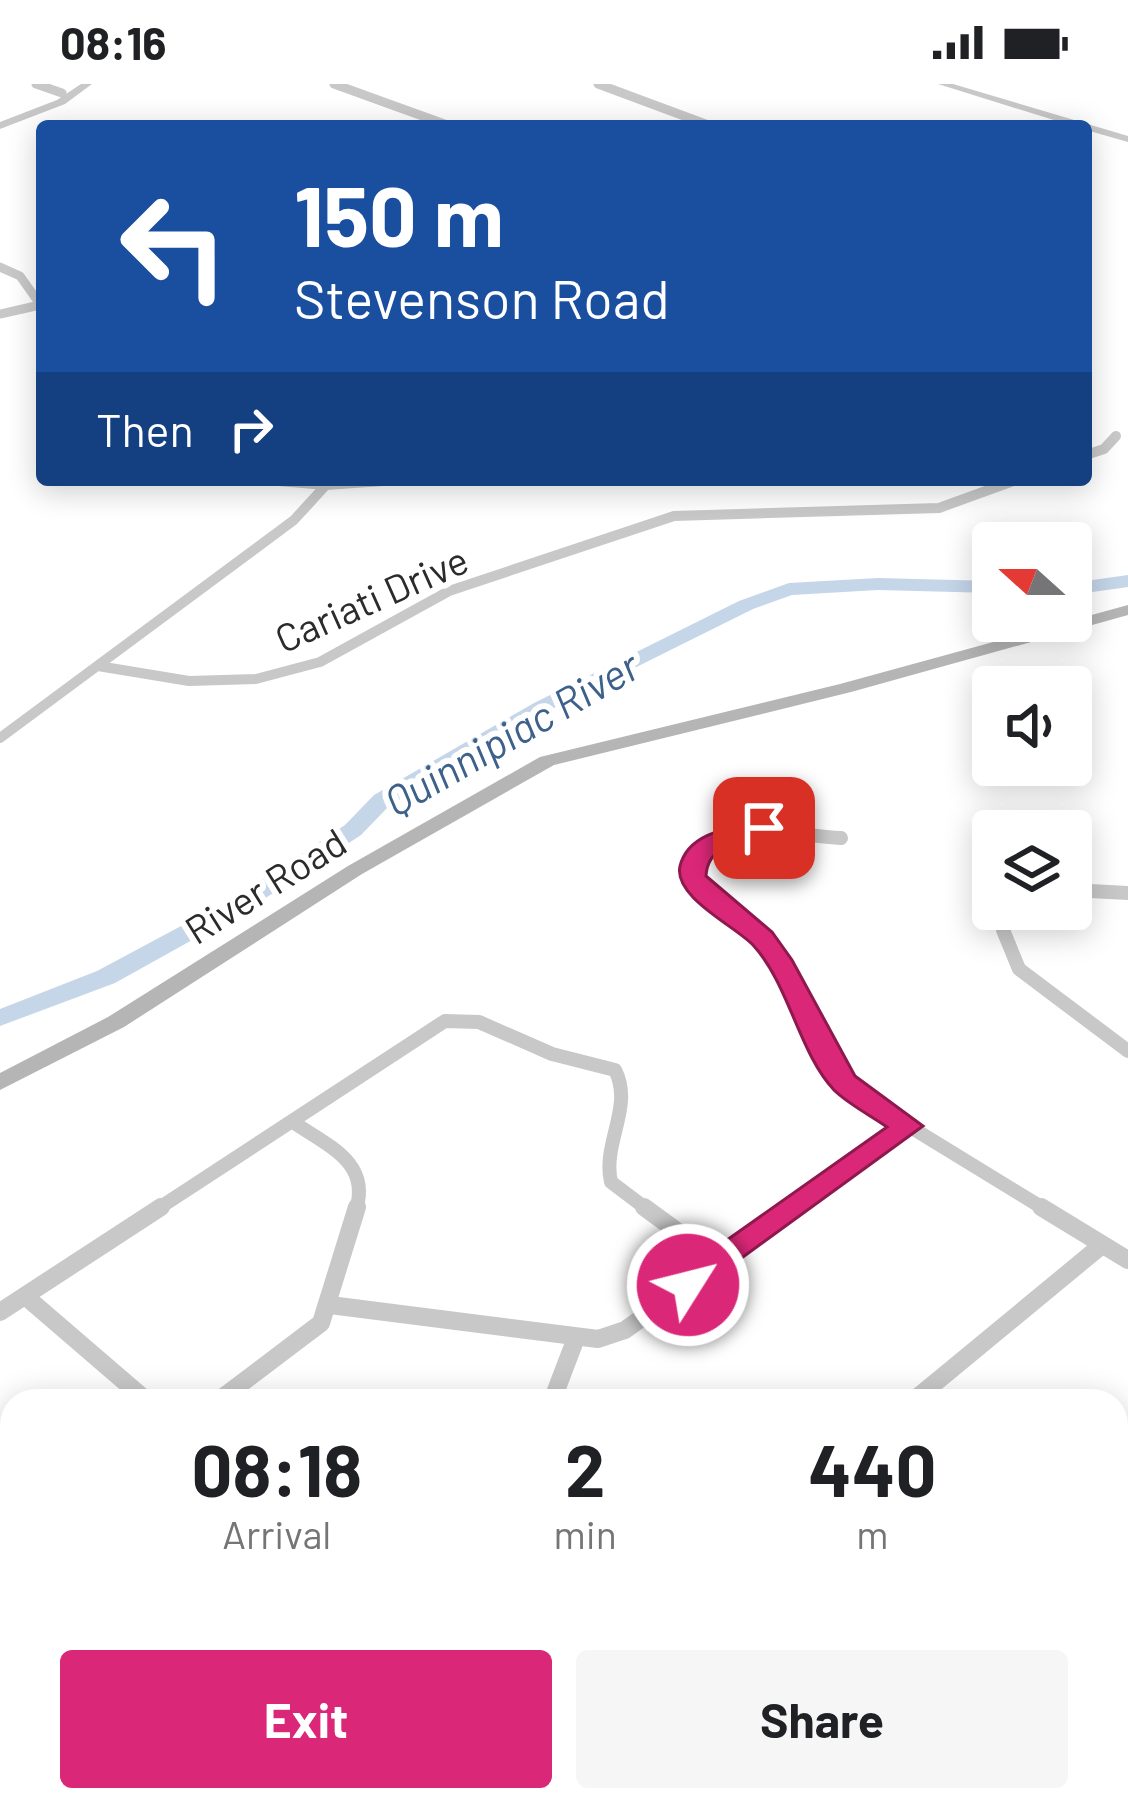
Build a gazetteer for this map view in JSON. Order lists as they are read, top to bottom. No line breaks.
{"streets":{"main road":["River Road"],"street":["Cariati Drive"]},"water":["Quinnipiac River"],"north":"left","page":{"status":"08:16","turn":["150 m","Stevenson Road"],"then":"Then","eta":["08:18","Arrival","2","min","440","m"],"buttons":["Exit","Share"]}}
